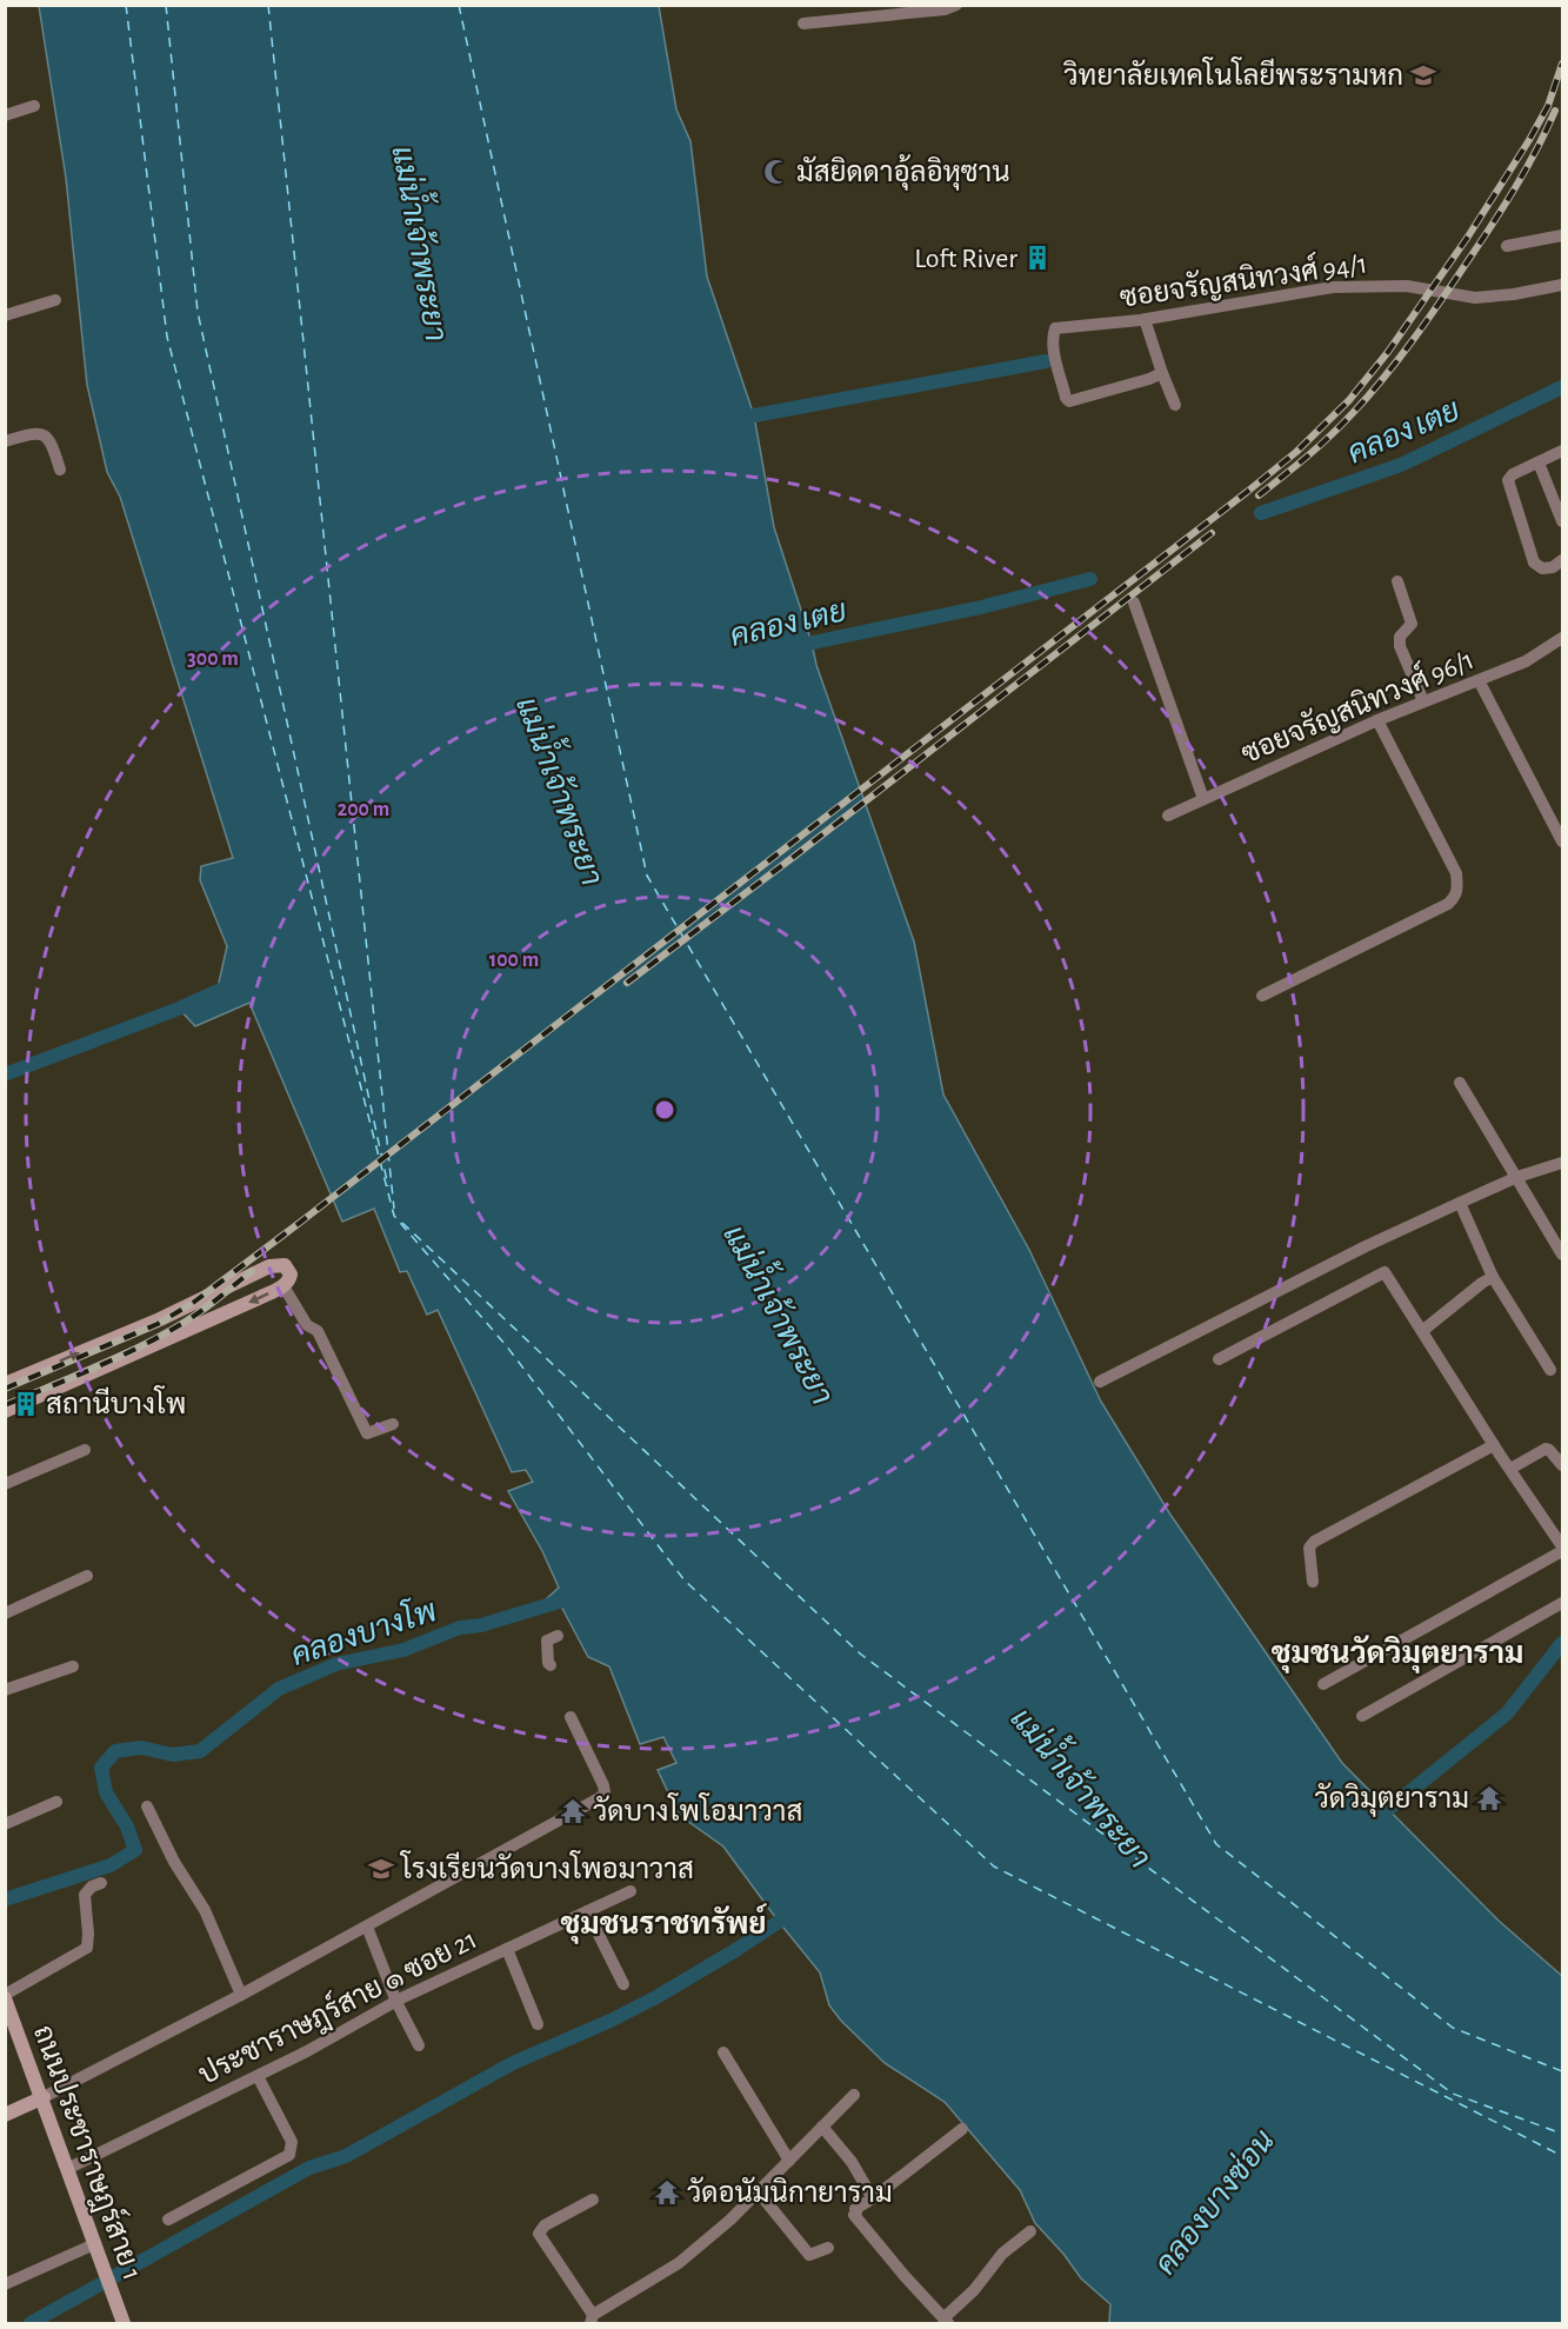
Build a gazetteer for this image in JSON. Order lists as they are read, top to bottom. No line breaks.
{"streets":{"street":["ซอยจรัญสนิทวงศ์ 94/1","ซอยจรัญสนิทวงศ์ 96/1","ประชาราษฎร์สาย ๑ ซอย 21","ถนนประชาราษฎร์สาย 1"]},"crossings":[["ประชาราษฎร์สาย ๑ ซอย 21","ถนนประชาราษฎร์สาย 1"]],"districts":["ชุมชนวัดวิมุตยาราม","ชุมชนราชทรัพย์"],"water":["แม่น้ำเจ้าพระยา","คลอง เตย","คลองบางโพ","คลองบางซ่อน"],"places":{"school or university":["วิทยาลัยเทคโนโลยีพระรามหก","โรงเรียนวัดบางโพอมาวาส"],"mosque":["มัสยิดดาอุ้ลอิหุซาน"],"building":["Loft River","สถานีบางโพ"],"temple":["วัดวิมุตยาราม","วัดบางโพโอมาวาส","วัดอนัมนิกายาราม"]},"rings":["300 m","200 m","100 m"]}
